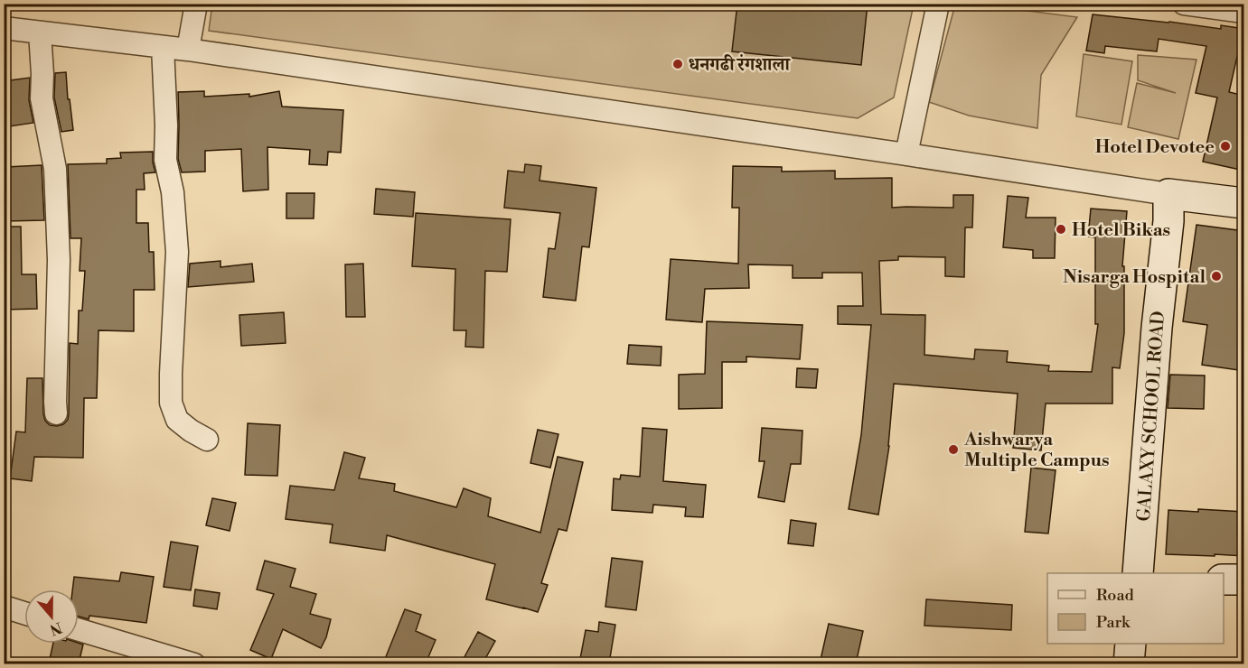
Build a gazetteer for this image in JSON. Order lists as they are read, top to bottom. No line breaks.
{"streets":{"street":["GALAXY SCHOOL ROAD"]},"places":["धनगढी रंगशाला","Hotel Devotee","Hotel Bikas","Nisarga Hospital","Aishwarya Multiple Campus"],"legend":["Road","Park"],"north":"bottom"}
